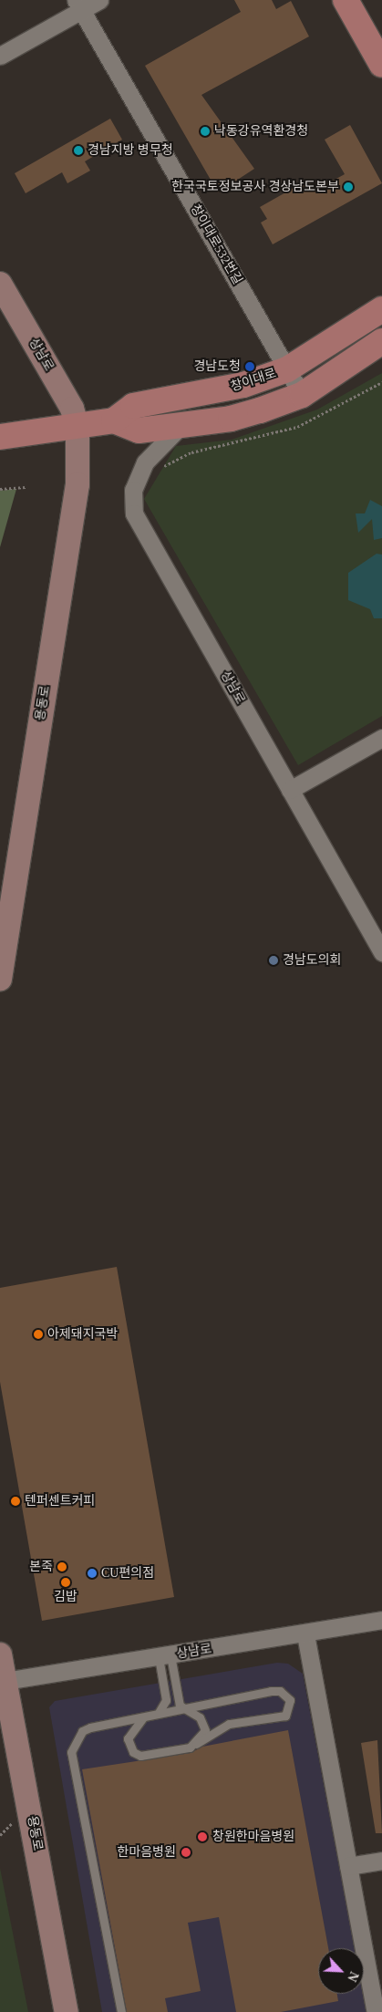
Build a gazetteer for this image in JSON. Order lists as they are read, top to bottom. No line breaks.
{"streets":{"main road":["창이대로"],"street":["창이대로532번길","상남로","용동로"]},"crossings":[["창이대로532번길","창이대로"],["상남로","창이대로"],["상남로","용동로"],["창이대로","용동로"]],"places":["낙동강유역환경청","경남지방 병무청","한국국토정보공사 경상남도본부","경남도청","경남도의회","아제돼지국박","텐퍼센트커피","본죽","CU편의점","김밥","창원한마음병원","한마음병원"],"north":"bottom right"}
